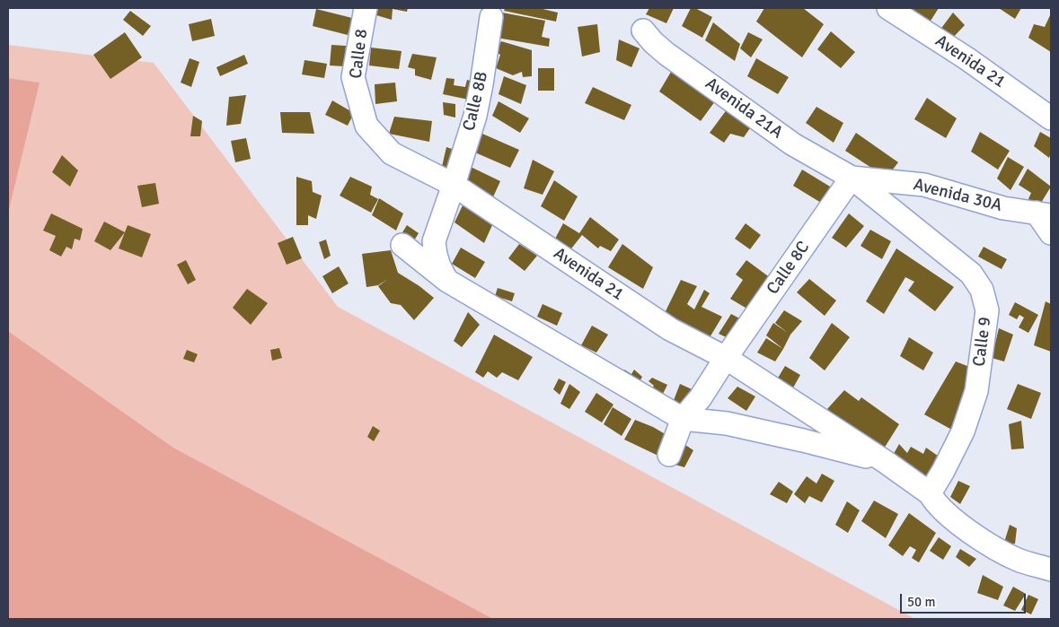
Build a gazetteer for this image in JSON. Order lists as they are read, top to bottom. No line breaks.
{"streets":{"street":["Calle 8","Avenida 21","Calle 8B","Avenida 21A","Avenida 30A","Calle 8C","Calle 9"]},"crossings":[["Calle 8","Avenida 21"],["Avenida 21","Calle 8B"],["Avenida 21","Calle 8C"],["Avenida 21","Calle 9"],["Avenida 21A","Avenida 30A"],["Avenida 21A","Calle 8C"],["Avenida 21A","Calle 9"],["Avenida 30A","Calle 8C"],["Avenida 30A","Calle 9"],["Calle 8C","Calle 9"]],"scale_bar":"50 m"}
